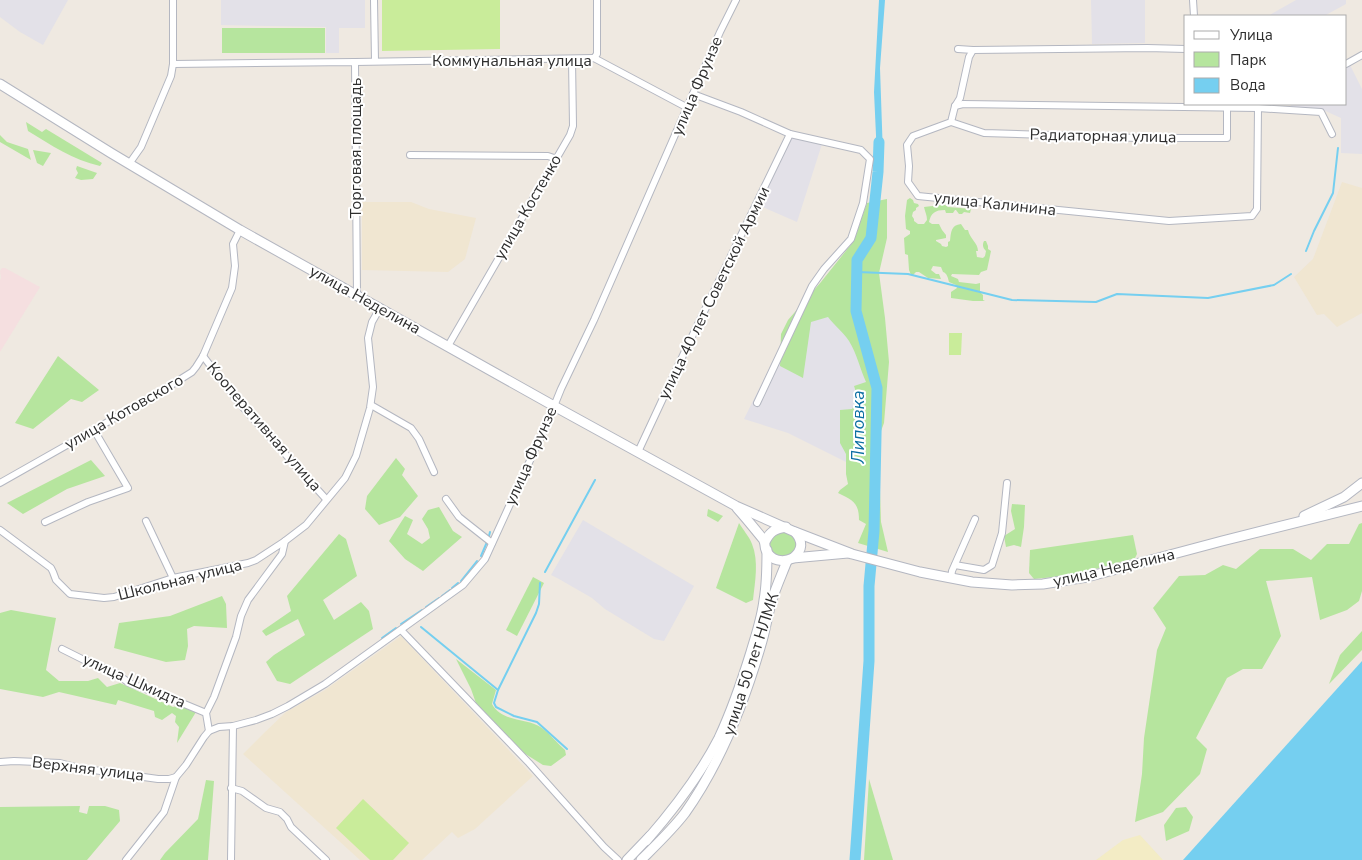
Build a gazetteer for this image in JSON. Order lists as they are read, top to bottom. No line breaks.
{"streets":{"main road":["улица Неделина","улица 50 лет НЛМК"],"street":["Коммунальная улица","улица Фрунзе","Радиаторная улица","Торговая площадь","улица Калинина","улица Костенко","улица 40 лет Советской Армии","улица Котовского","Кооперативная улица","Школьная улица","улица Шмидта","Верхняя улица"]},"crossings":[["Коммунальная улица","улица Фрунзе"],["Коммунальная улица","Торговая площадь"],["Коммунальная улица","улица Костенко"],["улица Фрунзе","улица Неделина"],["Радиаторная улица","улица Калинина"],["Торговая площадь","улица Неделина"],["улица Костенко","улица Неделина"],["улица 40 лет Советской Армии","улица Неделина"],["улица Неделина","улица Котовского"],["улица Неделина","Школьная улица"],["улица Неделина","улица 50 лет НЛМК"],["улица Котовского","Кооперативная улица"],["Кооперативная улица","Школьная улица"]],"water":["Липовка"],"legend":["Улица","Парк","Вода"]}
